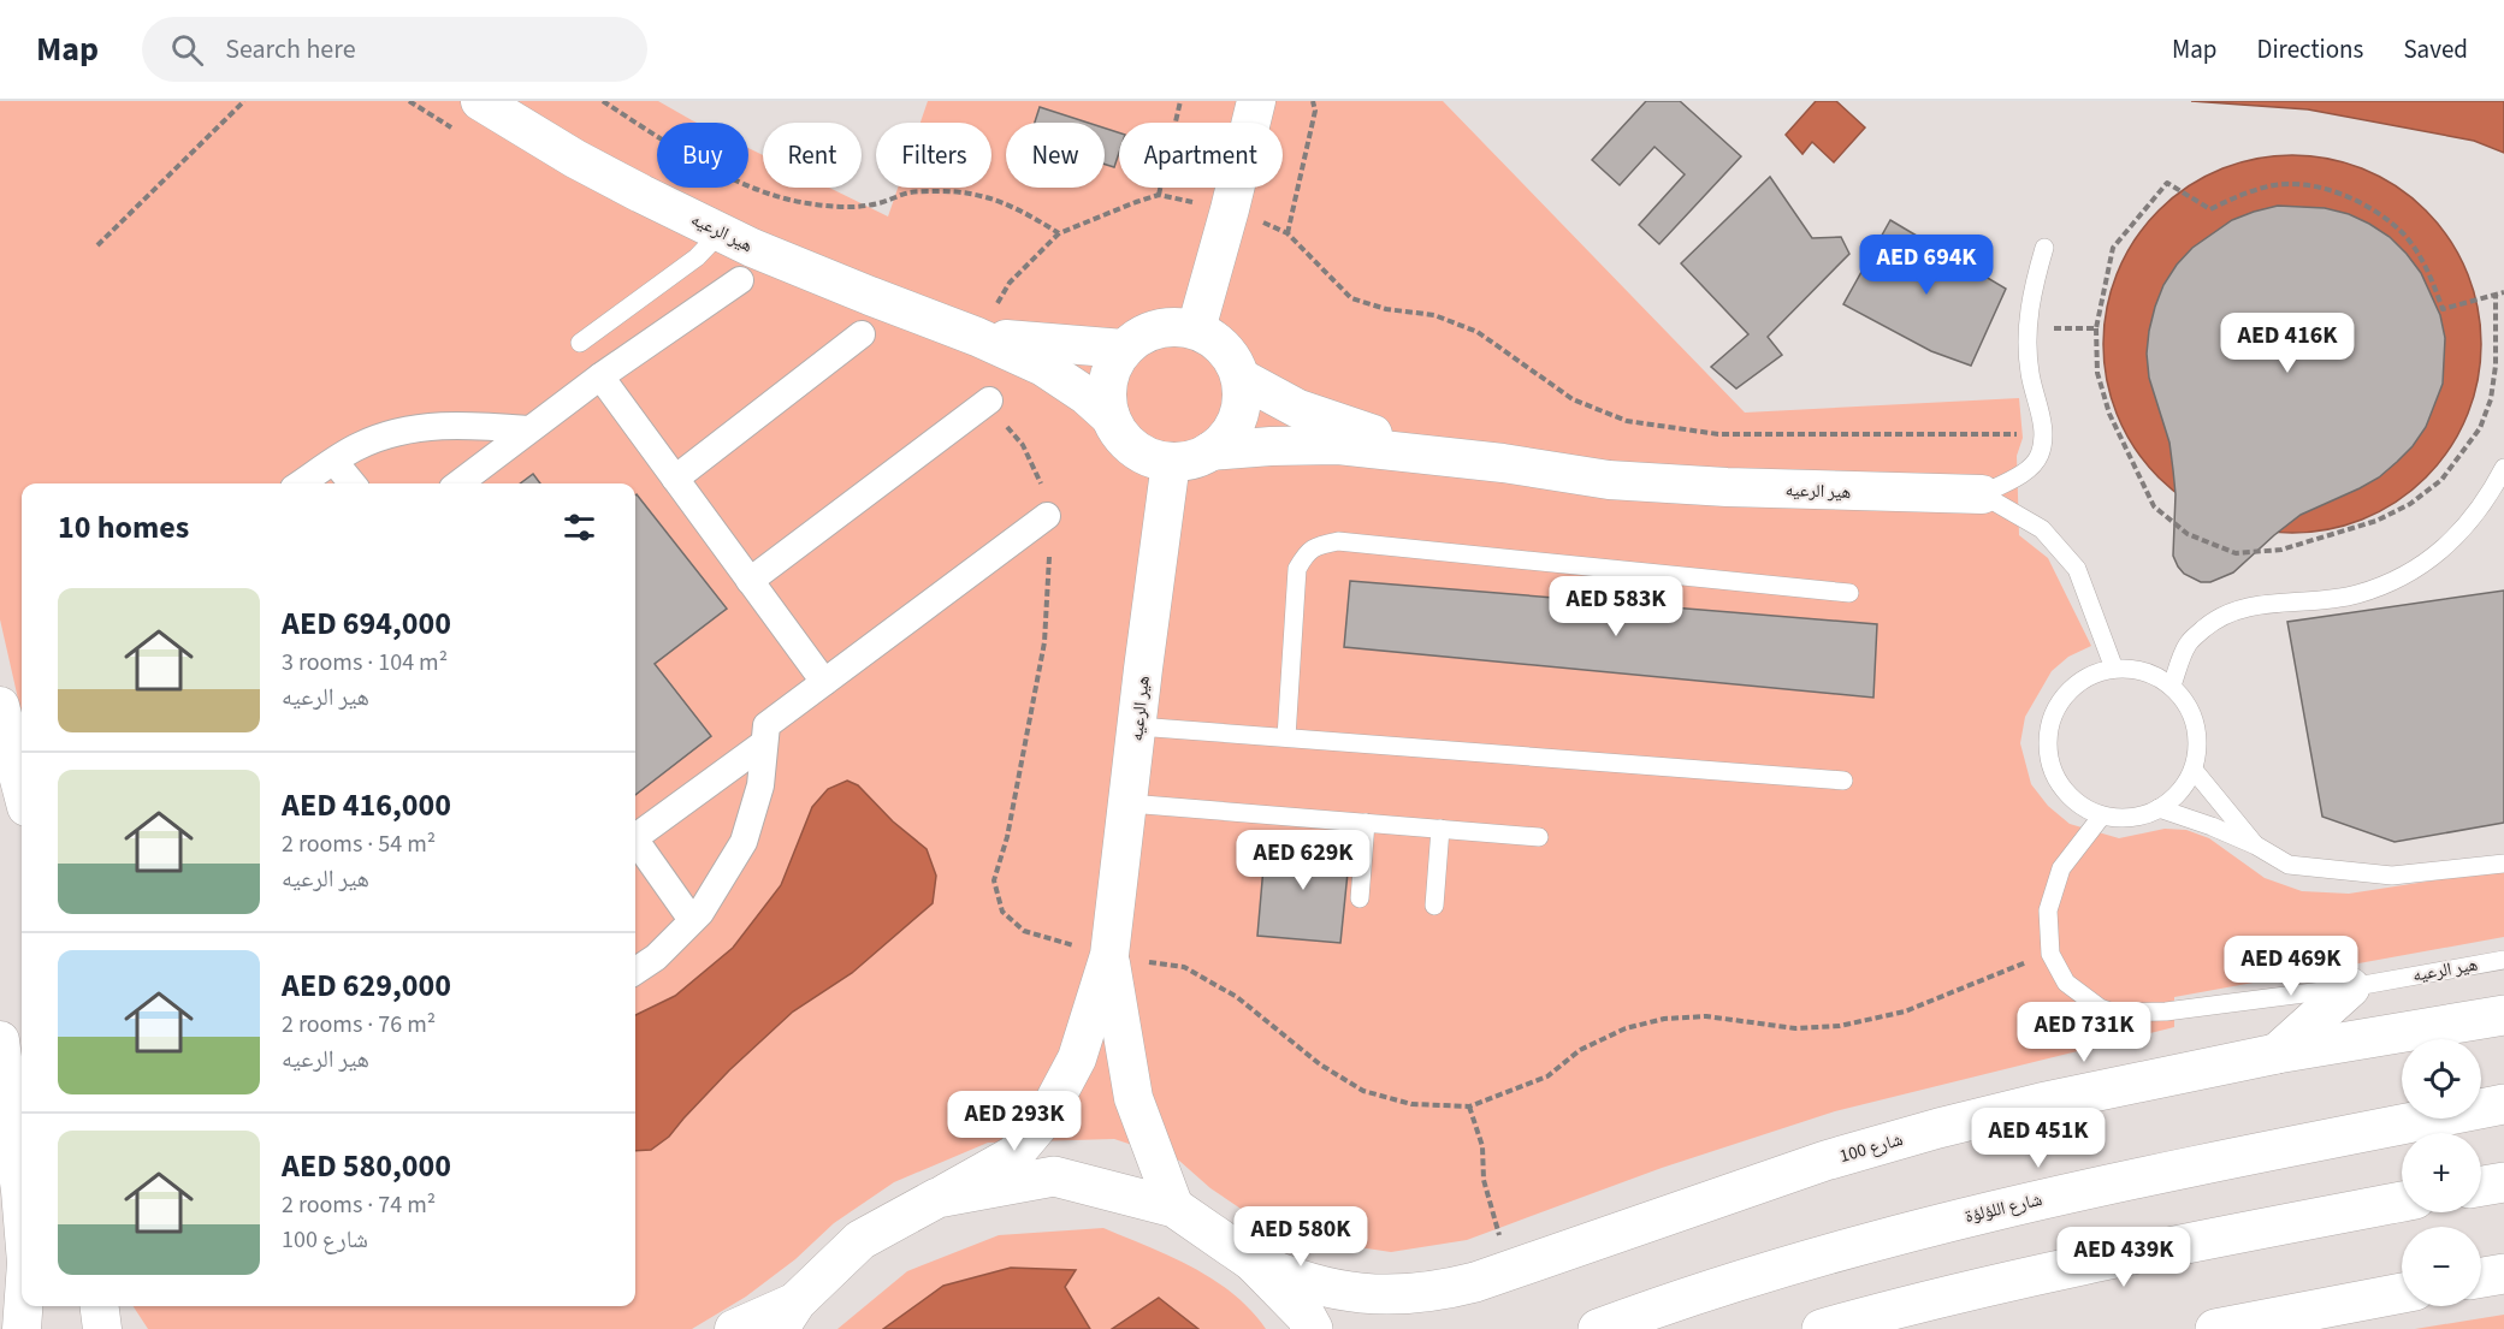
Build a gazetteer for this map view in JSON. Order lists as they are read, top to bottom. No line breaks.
{"streets":{"main road":["شارع 100","شارع اللؤلؤة"],"street":["هير الرعيه"]},"page":{"header":"Map","search":"Search here","nav":["Map","Directions","Saved"],"chip":["Buy","Rent","Filters","New","Apartment"],"price":["AED 694K","AED 416K","AED 583K","AED 629K","AED 469K","AED 731K","AED 293K","AED 451K","AED 580K","AED 439K"],"heading":"10 homes","list":[{"name":"AED 694,000","note":"3 rooms · 104 m² · هير الرعيه"},{"name":"AED 416,000","note":"2 rooms · 54 m² · هير الرعيه"},{"name":"AED 629,000","note":"2 rooms · 76 m² · هير الرعيه"},{"name":"AED 580,000","note":"2 rooms · 74 m² · شارع 100"}],"map_buttons":["+","−"]}}
